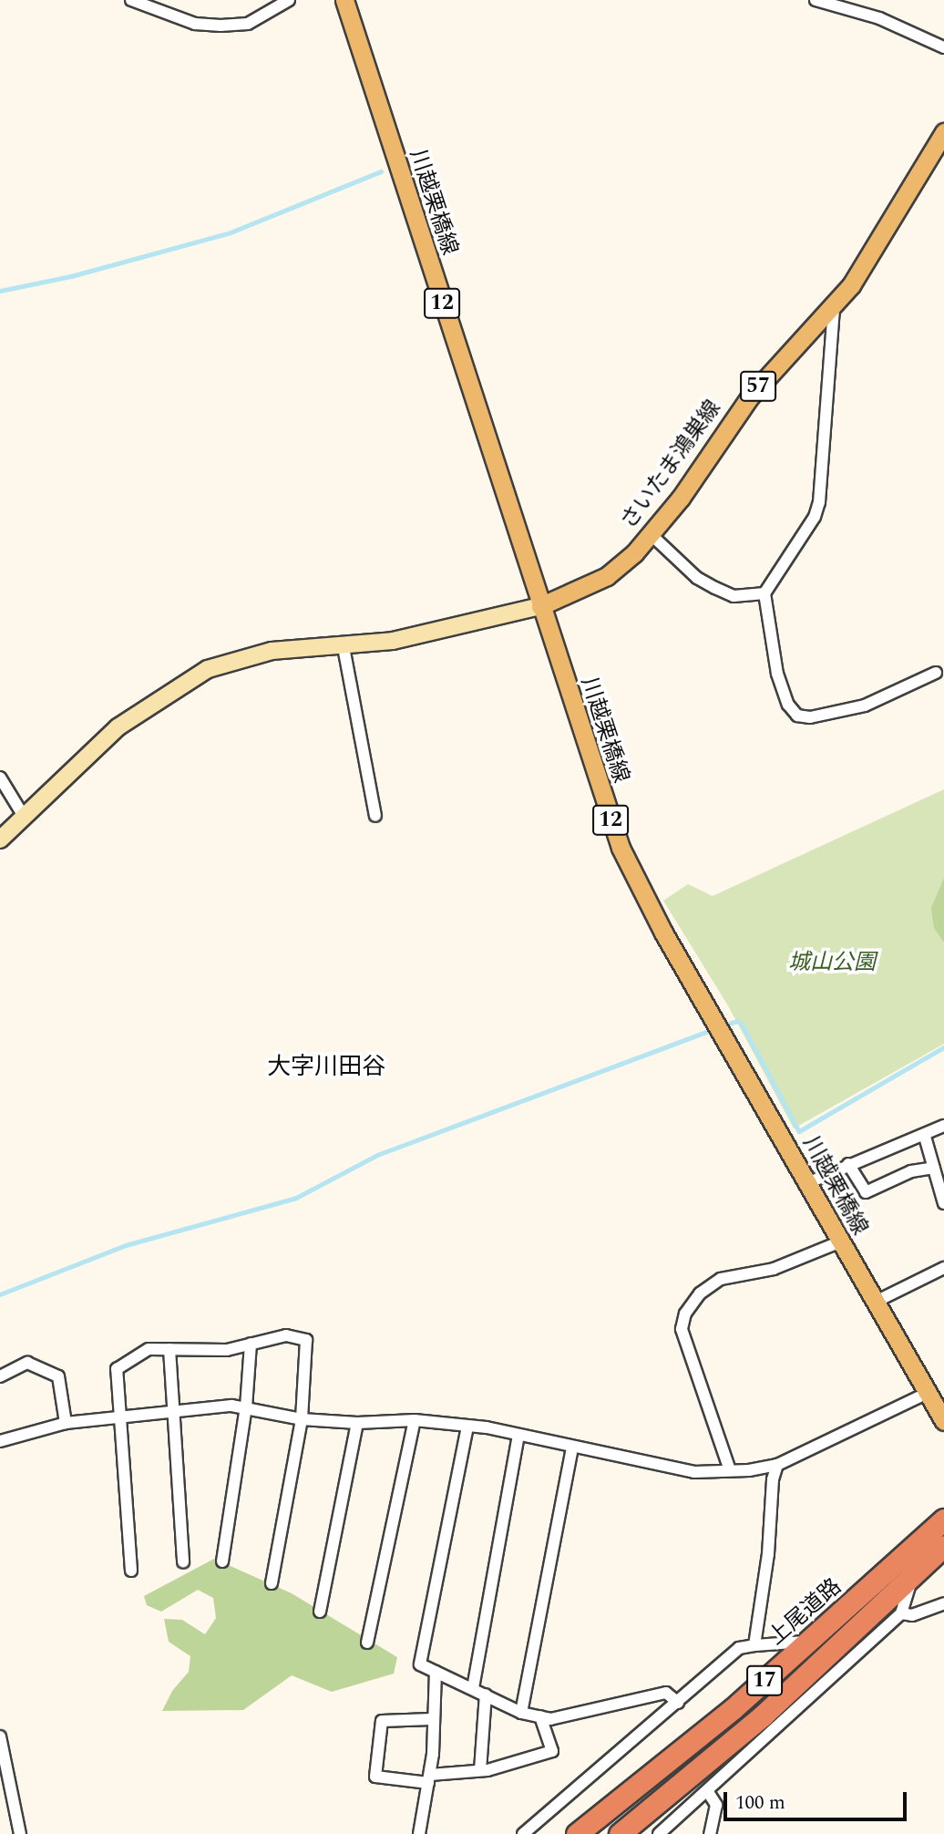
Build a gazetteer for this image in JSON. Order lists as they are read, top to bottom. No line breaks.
{"streets":{"highway":["上尾道路","17"],"main road":["川越栗橋線","12","57","さいたま鴻巣線"]},"crossings":[["川越栗橋線","さいたま鴻巣線"]],"districts":["大字川田谷"],"parks":["城山公園"],"scale_bar":"100 m"}
